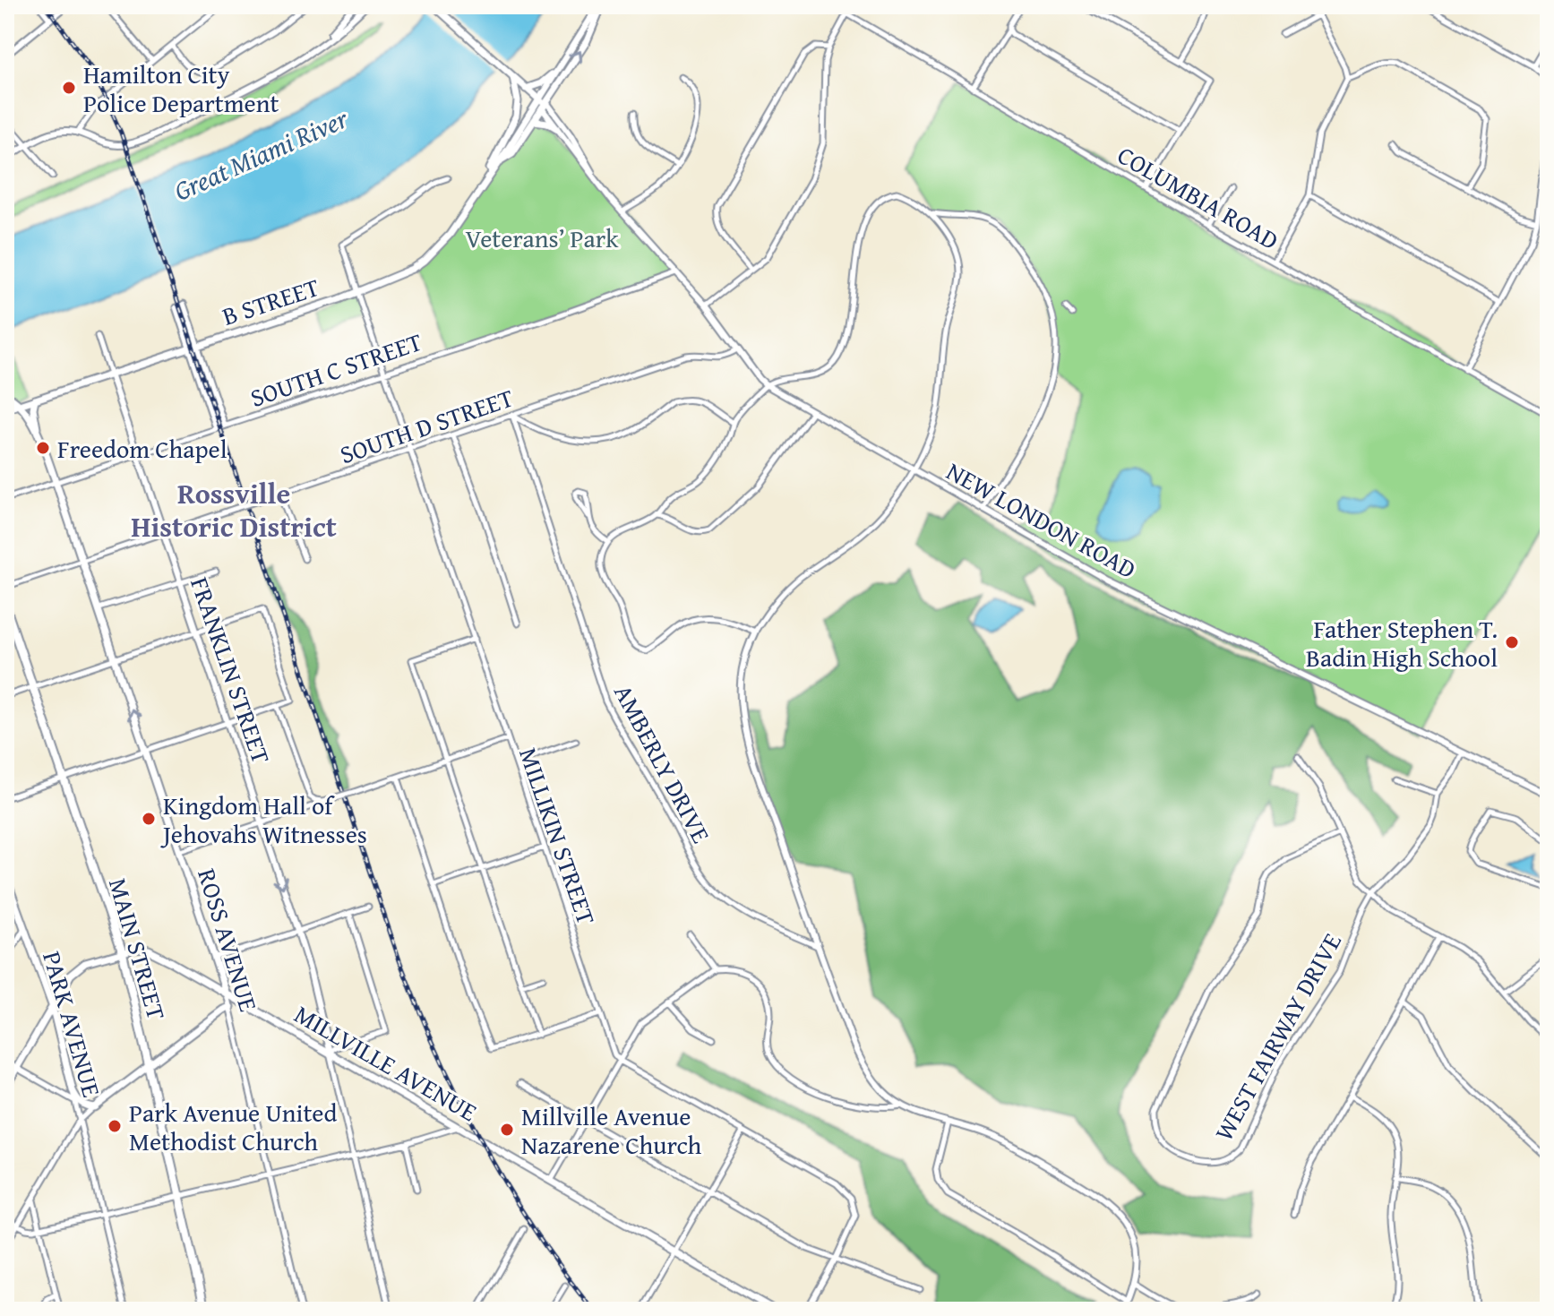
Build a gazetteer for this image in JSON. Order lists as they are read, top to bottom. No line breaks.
{"streets":{"main road":["B STREET","ROSS AVENUE","MAIN STREET","PARK AVENUE","MILLVILLE AVENUE"],"street":["COLUMBIA ROAD","SOUTH C STREET","SOUTH D STREET","NEW LONDON ROAD","FRANKLIN STREET","AMBERLY DRIVE","MILLIKIN STREET","WEST FAIRWAY DRIVE"]},"crossings":[["B STREET","NEW LONDON ROAD"],["B STREET","FRANKLIN STREET"],["B STREET","MILLIKIN STREET"],["B STREET","ROSS AVENUE"],["SOUTH C STREET","NEW LONDON ROAD"],["SOUTH C STREET","FRANKLIN STREET"],["SOUTH C STREET","MILLIKIN STREET"],["SOUTH C STREET","ROSS AVENUE"],["SOUTH D STREET","NEW LONDON ROAD"],["SOUTH D STREET","FRANKLIN STREET"],["SOUTH D STREET","AMBERLY DRIVE"],["SOUTH D STREET","MILLIKIN STREET"],["SOUTH D STREET","ROSS AVENUE"],["NEW LONDON ROAD","WEST FAIRWAY DRIVE"],["FRANKLIN STREET","MILLVILLE AVENUE"],["ROSS AVENUE","MILLVILLE AVENUE"],["MAIN STREET","MILLVILLE AVENUE"],["PARK AVENUE","MILLVILLE AVENUE"]],"districts":["Rossville Historic District"],"water":["Great Miami River"],"parks":["Veterans’ Park"],"places":["Hamilton City Police Department","Freedom Chapel","Father Stephen T. Badin High School","Kingdom Hall of Jehovahs Witnesses","Park Avenue United Methodist Church","Millville Avenue Nazarene Church"]}
